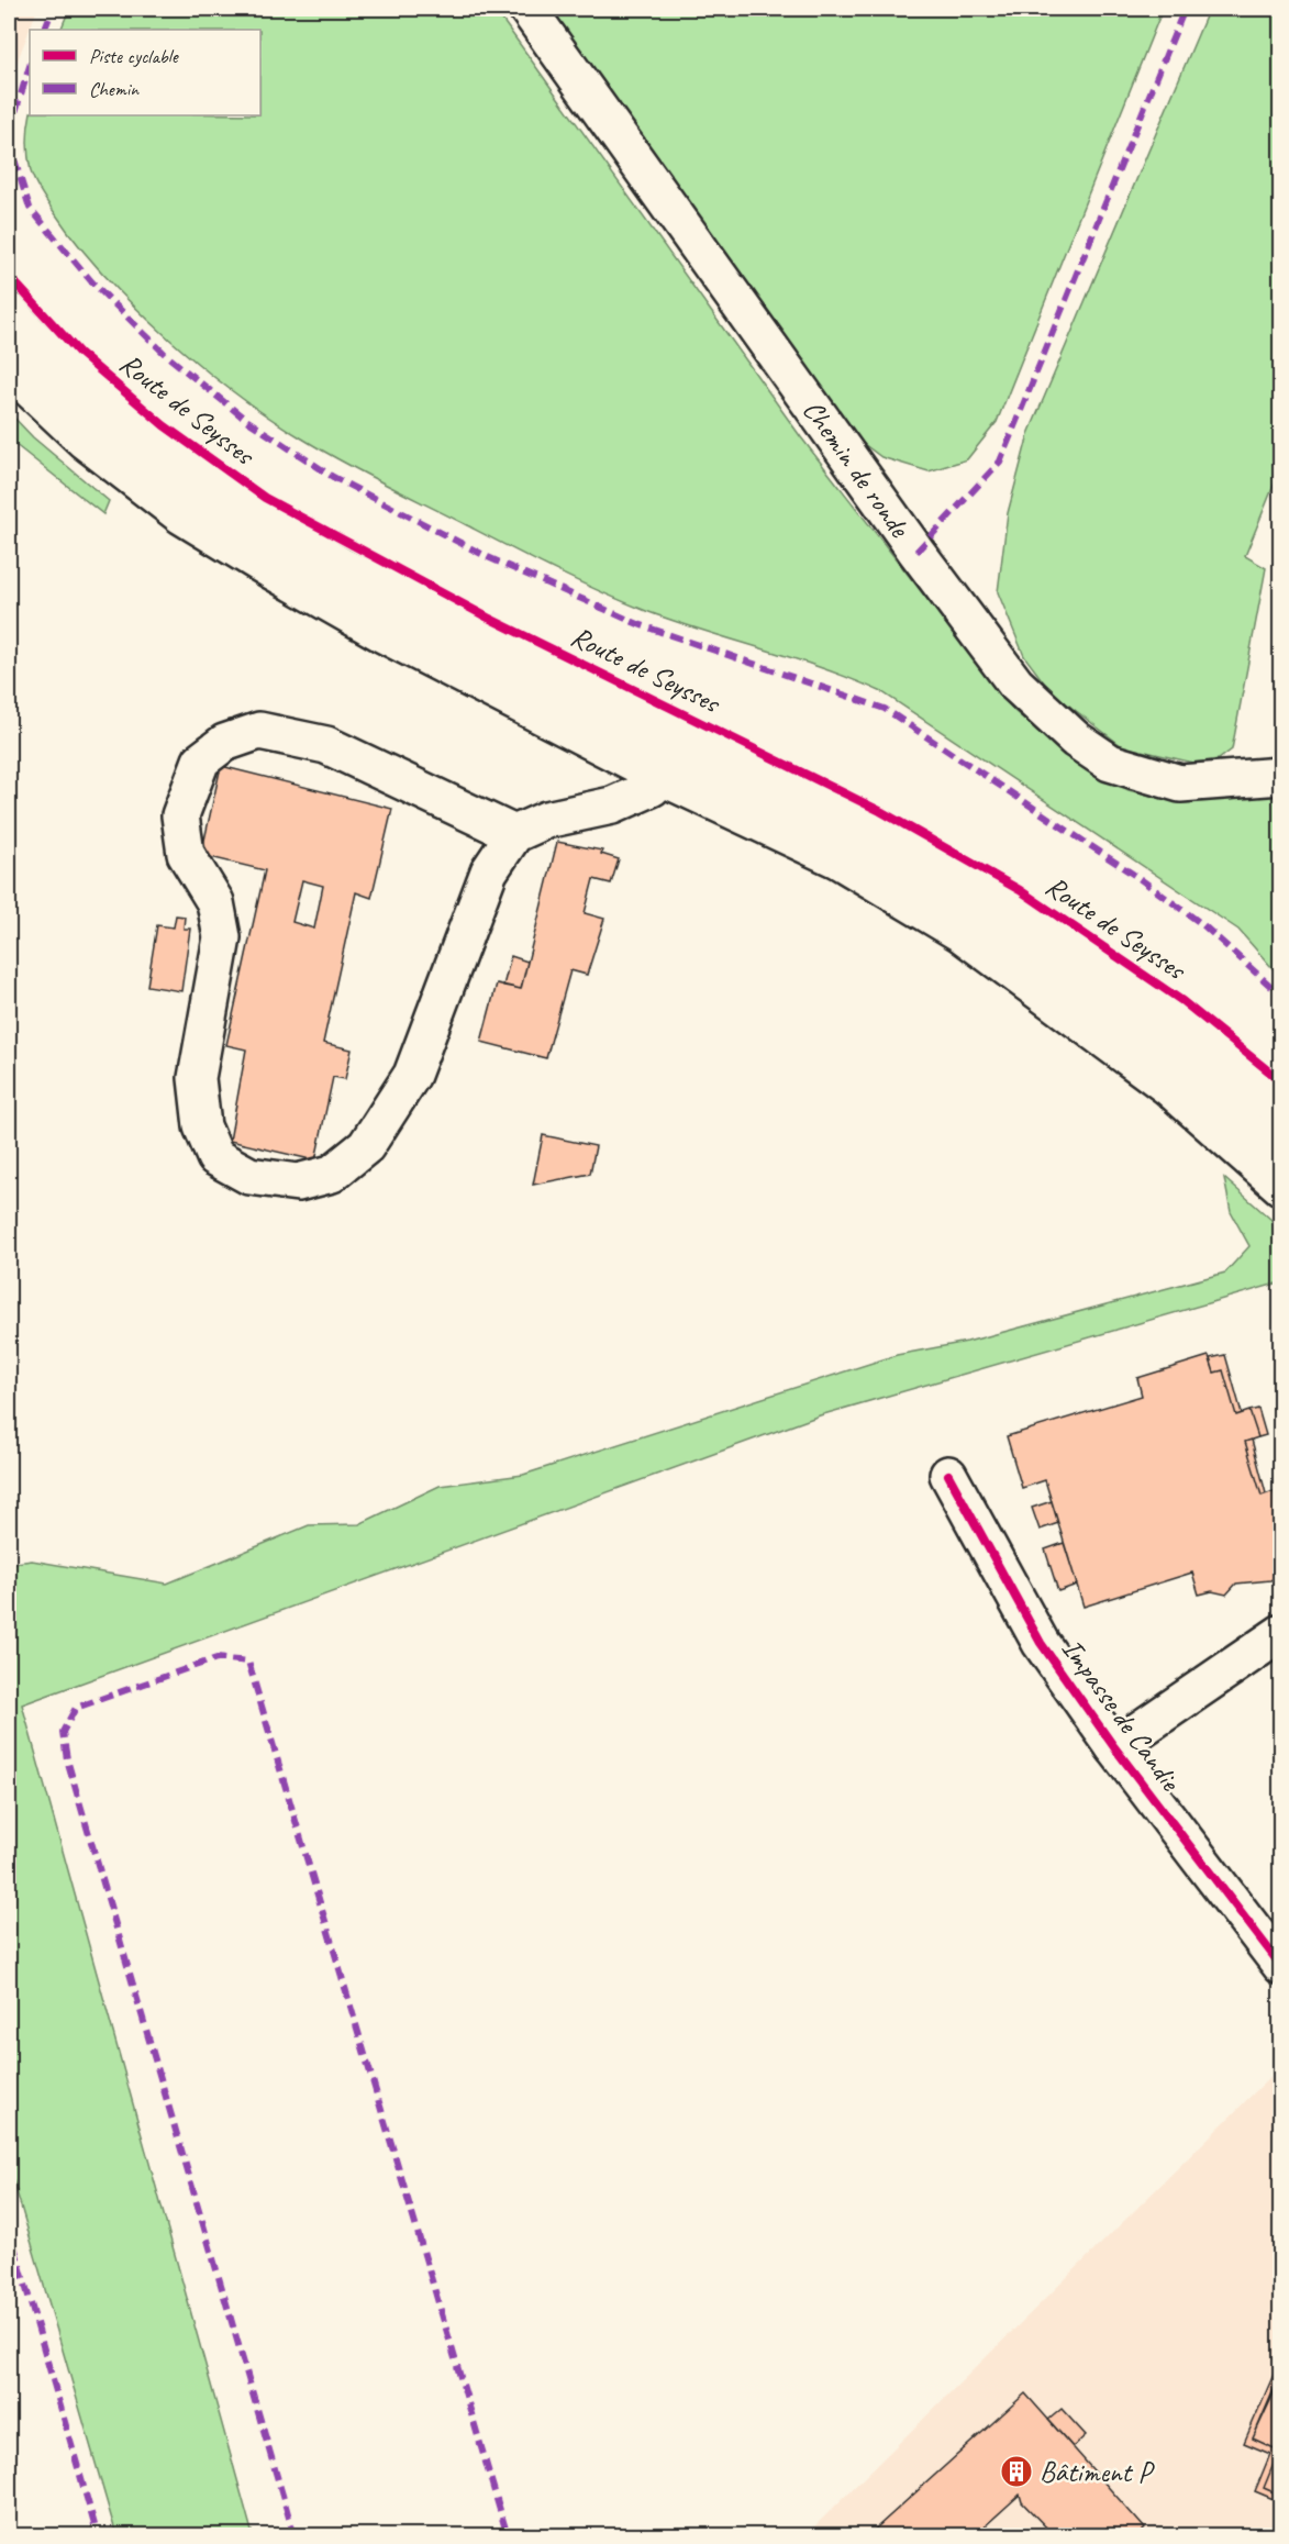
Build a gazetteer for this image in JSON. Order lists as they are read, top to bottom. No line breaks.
{"streets":{"main road":["Route de Seysses","Chemin de ronde","Impasse de Candie"]},"places":{"building":["Bâtiment P"]},"legend":["Piste cyclable","Chemin"]}
